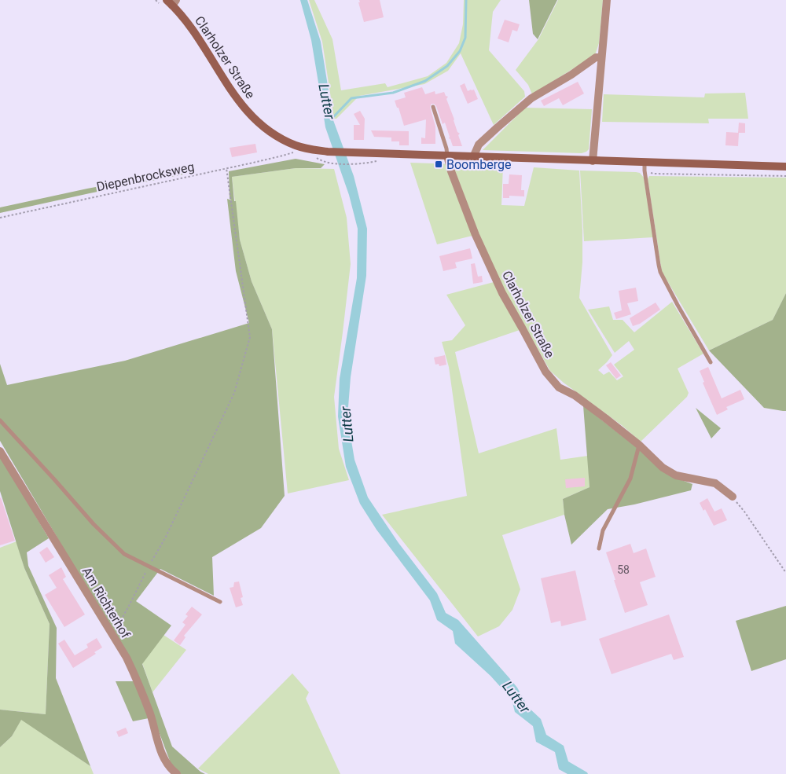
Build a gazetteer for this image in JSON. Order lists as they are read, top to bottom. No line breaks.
{"streets":{"street":["Clarholzer Straße","Am Richterhof"],"path":["Diepenbrocksweg"]},"water":["Lutter"],"places":{"transit":["Boomberge"]},"house_numbers":["58"]}
